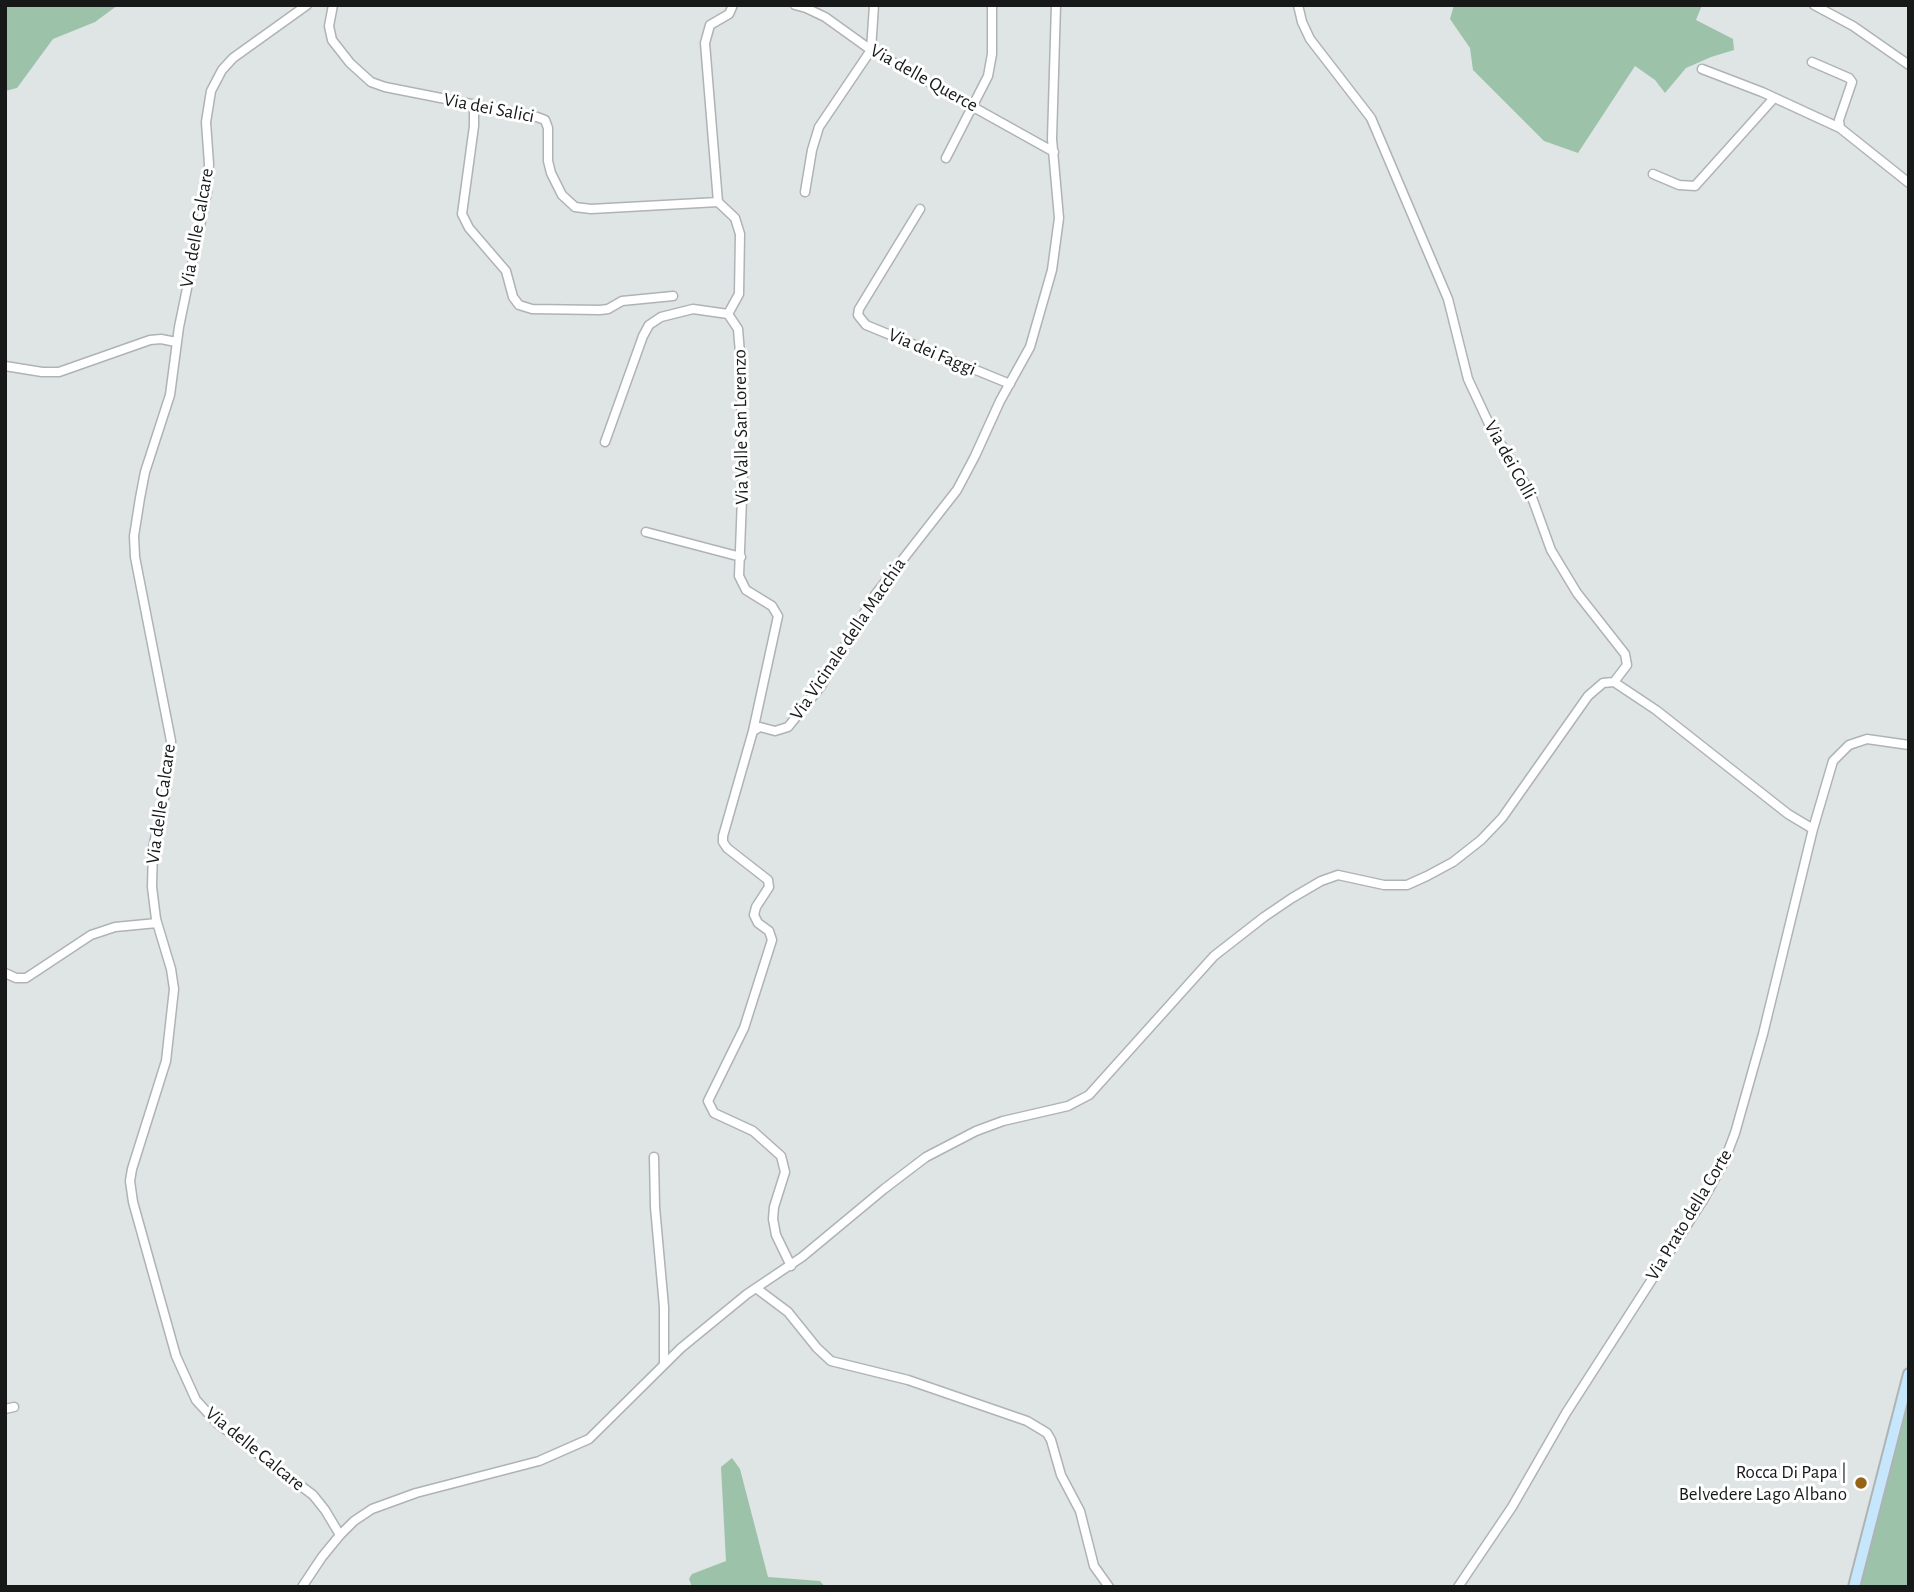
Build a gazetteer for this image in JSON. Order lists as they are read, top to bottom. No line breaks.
{"streets":{"street":["Via delle Querce","Via dei Salici","Via delle Calcare","Via dei Faggi","Via Valle San Lorenzo","Via dei Colli","Via Vicinale della Macchia","Via Prato della Corte"]},"crossings":[["Via delle Querce","Via Vicinale della Macchia"],["Via dei Faggi","Via Vicinale della Macchia"],["Via Valle San Lorenzo","Via Vicinale della Macchia"]],"places":["Rocca Di Papa | Belvedere Lago Albano"]}
